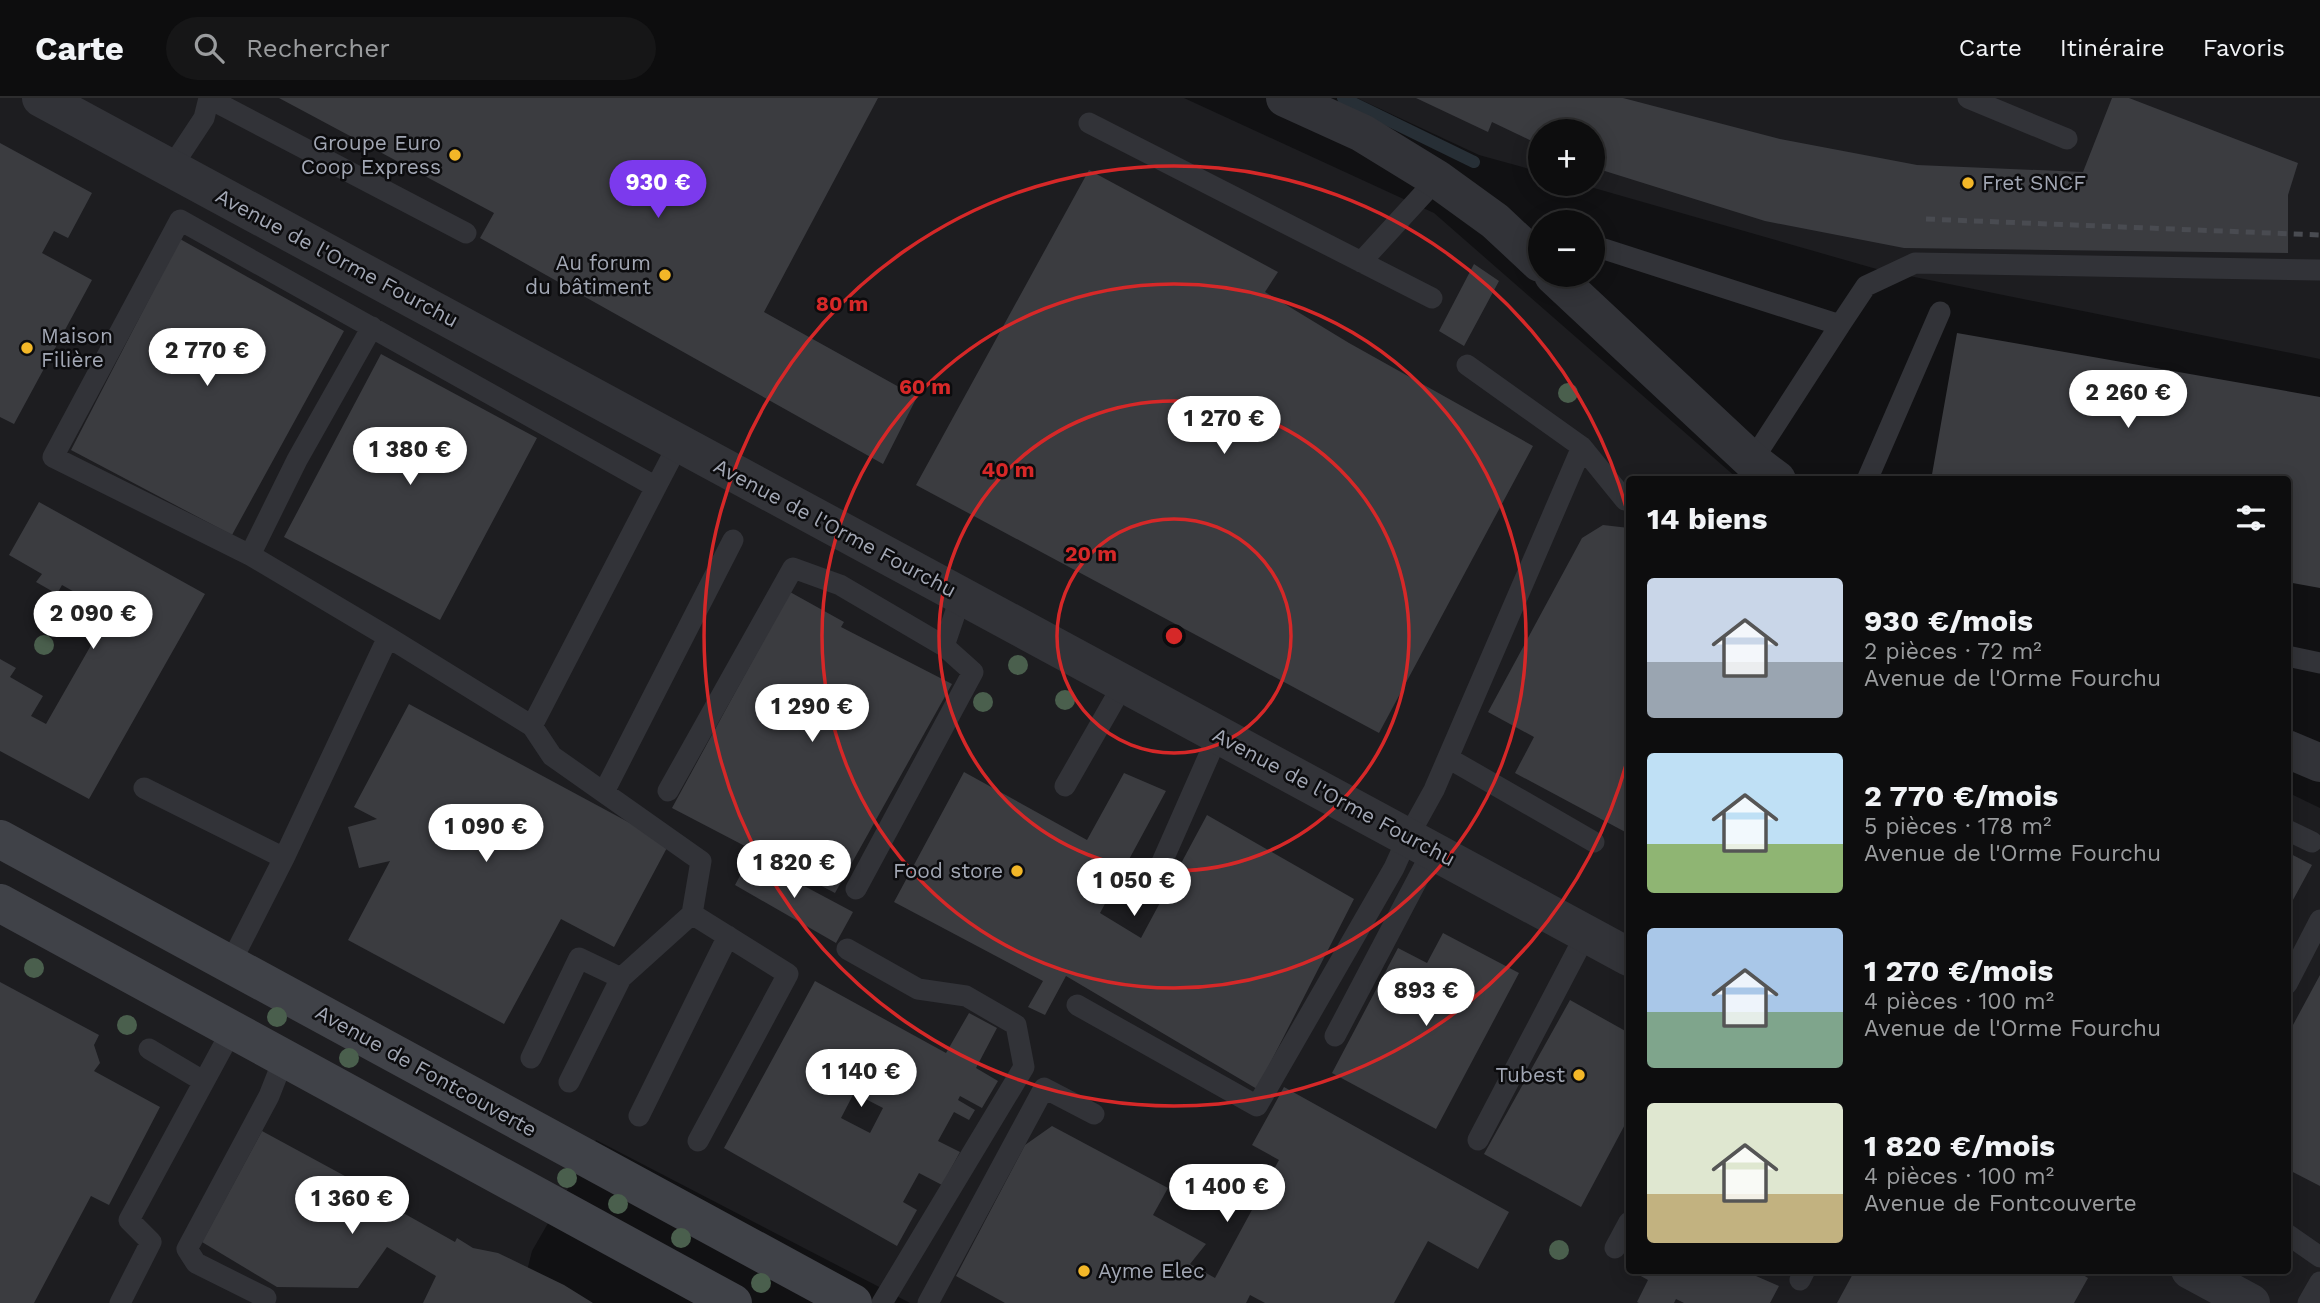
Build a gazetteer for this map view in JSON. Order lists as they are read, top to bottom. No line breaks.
{"streets":{"main road":["Avenue de Fontcouverte"],"street":["Avenue de l'Orme Fourchu"]},"places":["Groupe Euro Coop Express","Fret SNCF","Au forum du bâtiment","Maison Filière","Food store","Tubest","Ayme Elec"],"page":{"header":"Carte","search":"Rechercher","nav":["Carte","Itinéraire","Favoris"],"map_buttons":["+","−"],"price":["930 €","2 770 €","2 260 €","1 270 €","1 380 €","2 090 €","1 290 €","1 090 €","1 820 €","1 050 €","893 €","1 140 €","1 400 €","1 360 €"],"heading":"14 biens","list":[{"name":"930 €/mois","note":"2 pièces · 72 m² · Avenue de l'Orme Fourchu"},{"name":"2 770 €/mois","note":"5 pièces · 178 m² · Avenue de l'Orme Fourchu"},{"name":"1 270 €/mois","note":"4 pièces · 100 m² · Avenue de l'Orme Fourchu"},{"name":"1 820 €/mois","note":"4 pièces · 100 m² · Avenue de Fontcouverte"}]},"rings":["80 m","60 m","40 m","20 m"]}
